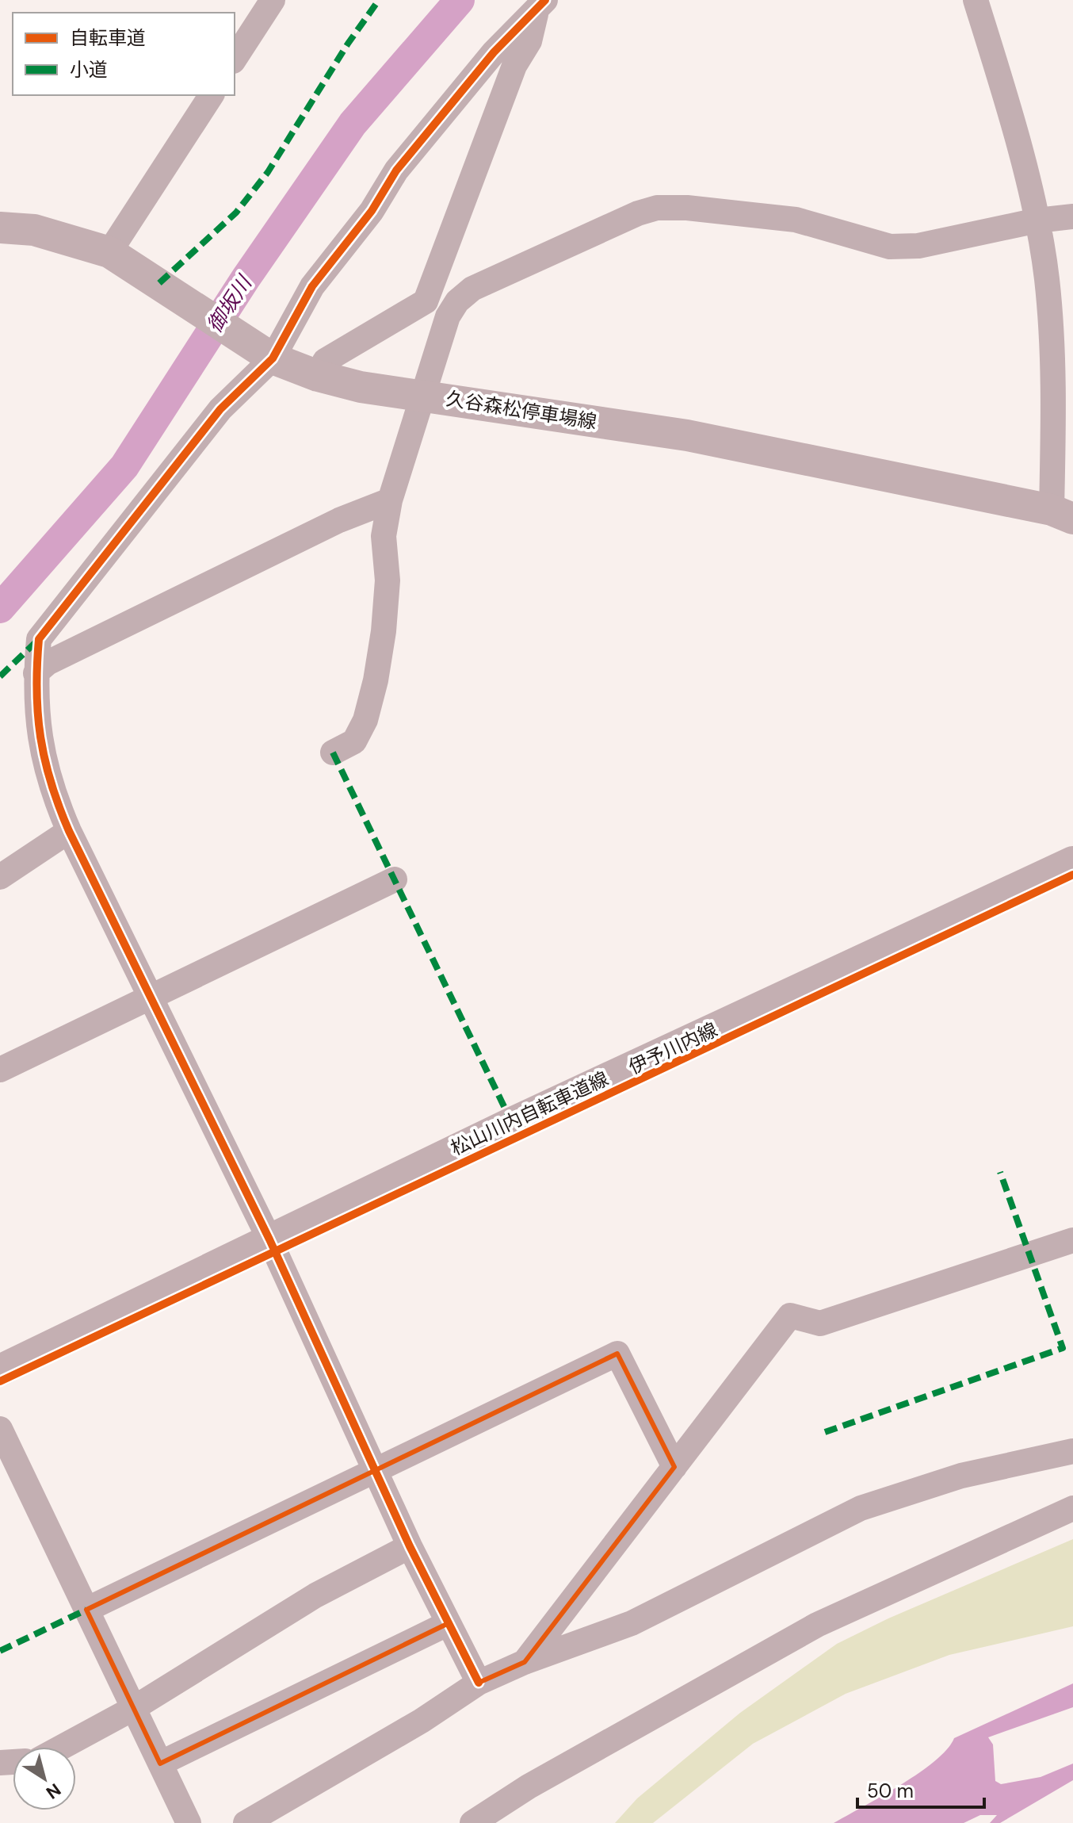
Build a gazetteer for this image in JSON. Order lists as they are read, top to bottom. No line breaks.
{"streets":{"main road":["久谷森松停車場線","伊予川内線"],"cycle path":["松山川内自転車道線"]},"water":["御坂川"],"legend":["自転車道","小道"],"scale_bar":"50 m","north":"bottom right"}
